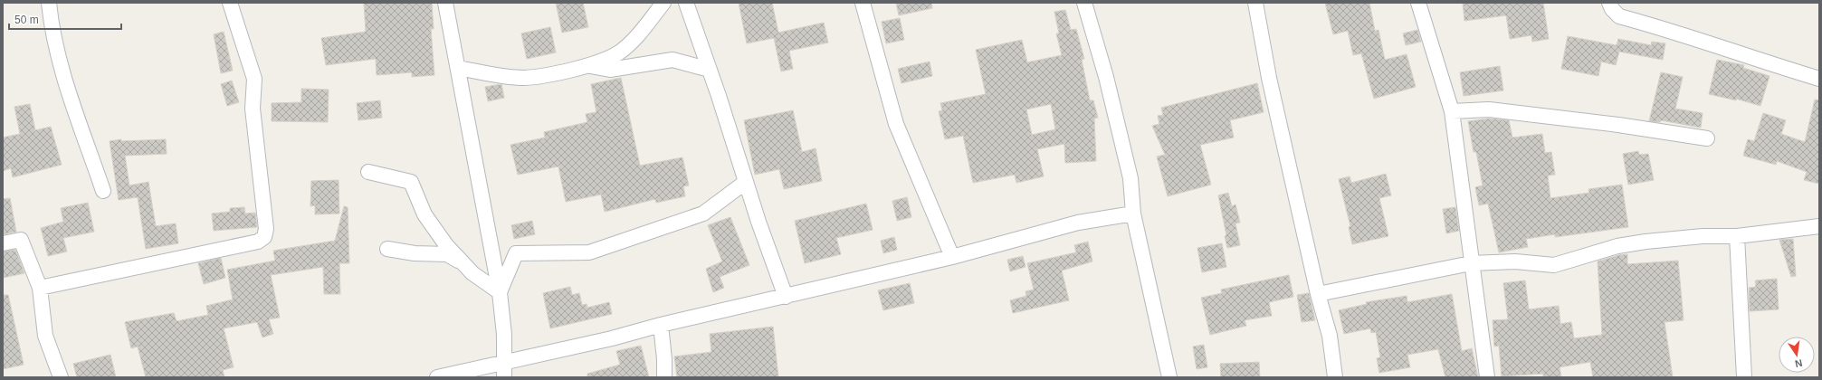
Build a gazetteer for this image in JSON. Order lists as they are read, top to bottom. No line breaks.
{"scale_bar":"50 m","north":"bottom"}
